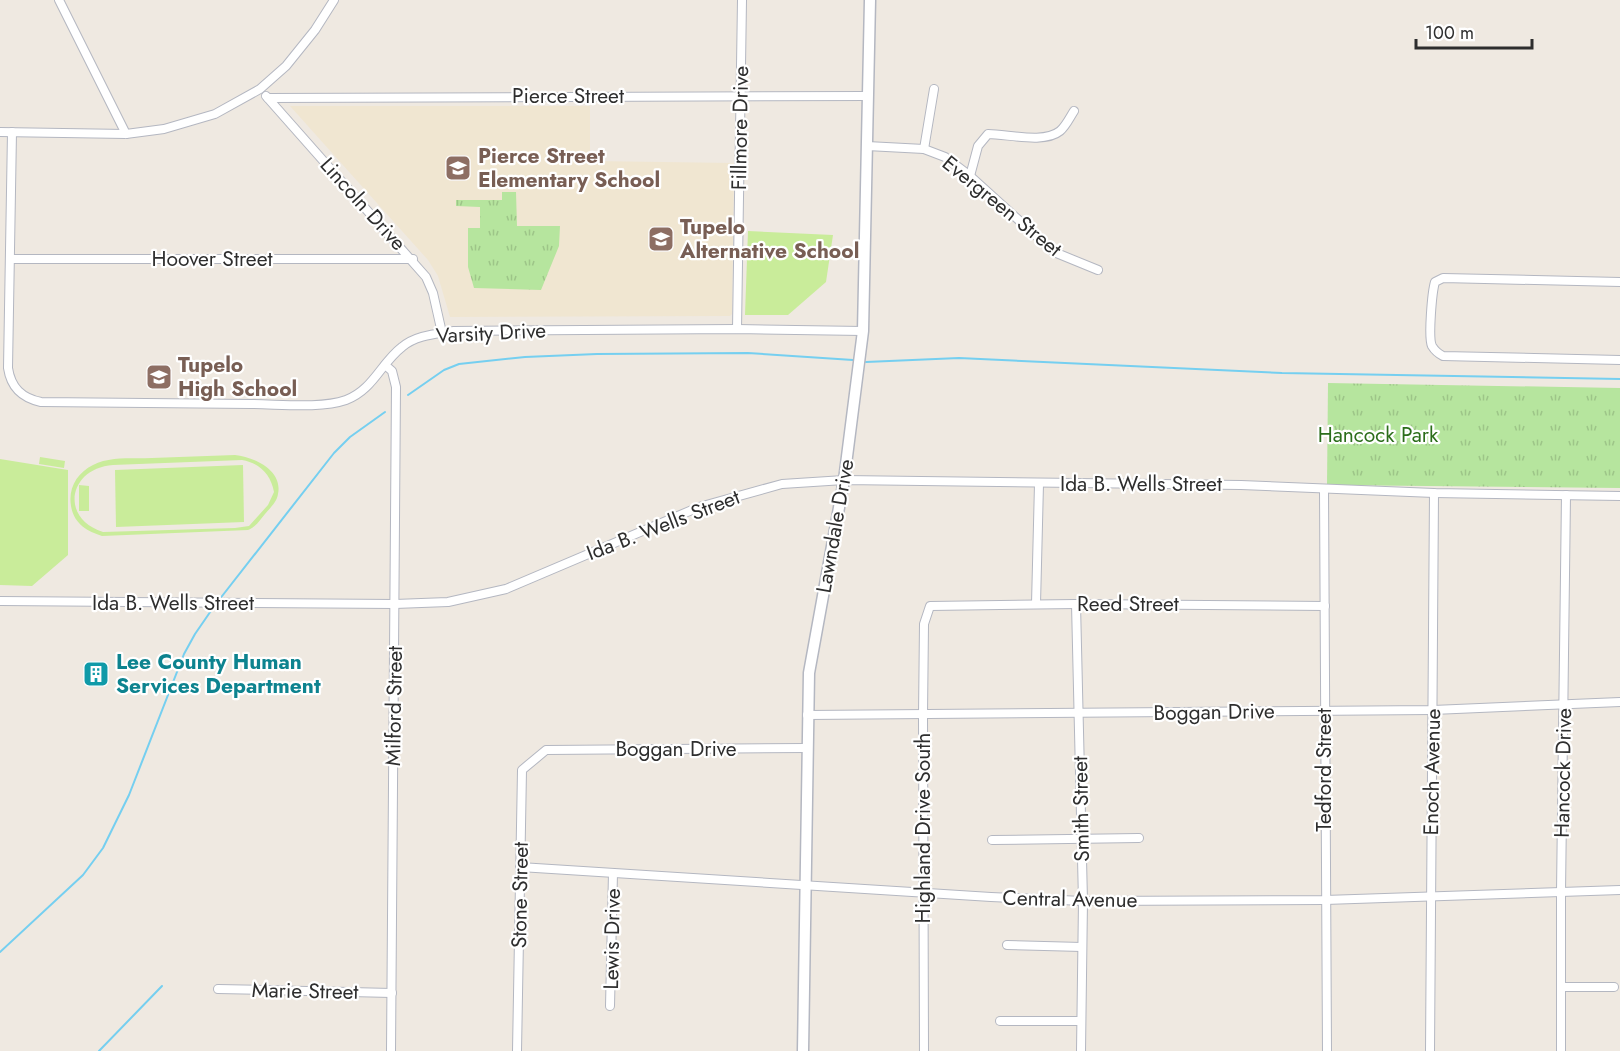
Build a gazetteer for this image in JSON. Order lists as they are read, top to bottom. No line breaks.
{"streets":{"street":["Pierce Street","Fillmore Drive","Lincoln Drive","Evergreen Street","Hoover Street","Varsity Drive","Ida B. Wells Street","Lawndale Drive","Reed Street","Milford Street","Boggan Drive","Tedford Street","Enoch Avenue","Hancock Drive","Smith Street","Highland Drive South","Stone Street","Central Avenue","Lewis Drive","Marie Street"]},"crossings":[["Pierce Street","Fillmore Drive"],["Pierce Street","Lincoln Drive"],["Pierce Street","Lawndale Drive"],["Fillmore Drive","Varsity Drive"],["Lincoln Drive","Hoover Street"],["Lincoln Drive","Varsity Drive"],["Evergreen Street","Lawndale Drive"],["Varsity Drive","Lawndale Drive"],["Varsity Drive","Milford Street"],["Ida B. Wells Street","Lawndale Drive"],["Ida B. Wells Street","Milford Street"],["Ida B. Wells Street","Tedford Street"],["Ida B. Wells Street","Enoch Avenue"],["Ida B. Wells Street","Hancock Drive"],["Lawndale Drive","Boggan Drive"],["Lawndale Drive","Central Avenue"],["Reed Street","Tedford Street"],["Reed Street","Smith Street"],["Reed Street","Highland Drive South"],["Milford Street","Marie Street"],["Boggan Drive","Tedford Street"],["Boggan Drive","Enoch Avenue"],["Boggan Drive","Hancock Drive"],["Boggan Drive","Smith Street"],["Boggan Drive","Highland Drive South"],["Boggan Drive","Stone Street"],["Tedford Street","Central Avenue"],["Enoch Avenue","Central Avenue"],["Hancock Drive","Central Avenue"],["Smith Street","Central Avenue"],["Highland Drive South","Central Avenue"],["Stone Street","Central Avenue"],["Central Avenue","Lewis Drive"]],"parks":["Hancock Park"],"places":{"school or university":["Pierce Street Elementary School","Tupelo Alternative School","Tupelo High School"],"building":["Lee County Human Services Department"]},"scale_bar":"100 m"}
